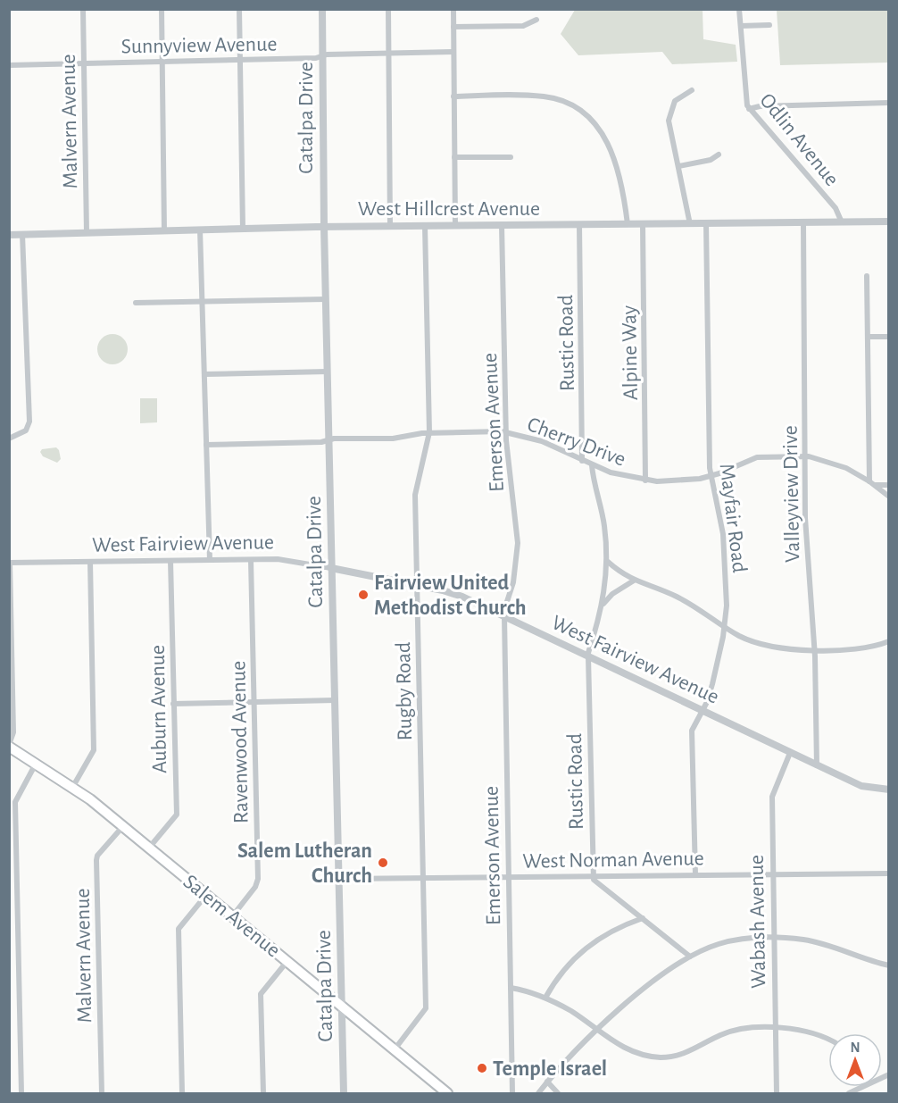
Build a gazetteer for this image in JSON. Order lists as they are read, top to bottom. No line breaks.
{"streets":{"main road":["Salem Avenue"],"street":["Sunnyview Avenue","Catalpa Drive","Malvern Avenue","Odlin Avenue","West Hillcrest Avenue","Rustic Road","Alpine Way","Emerson Avenue","Cherry Drive","Valleyview Drive","Mayfair Road","West Fairview Avenue","Rugby Road","Auburn Avenue","Ravenwood Avenue","West Norman Avenue","Wabash Avenue"]},"crossings":[["Sunnyview Avenue","Catalpa Drive"],["Sunnyview Avenue","Malvern Avenue"],["Catalpa Drive","West Hillcrest Avenue"],["Catalpa Drive","Cherry Drive"],["Catalpa Drive","West Fairview Avenue"],["Catalpa Drive","West Norman Avenue"],["Catalpa Drive","Salem Avenue"],["Malvern Avenue","West Hillcrest Avenue"],["Malvern Avenue","Salem Avenue"],["Odlin Avenue","West Hillcrest Avenue"],["West Hillcrest Avenue","Rustic Road"],["West Hillcrest Avenue","Alpine Way"],["West Hillcrest Avenue","Emerson Avenue"],["West Hillcrest Avenue","Valleyview Drive"],["West Hillcrest Avenue","Mayfair Road"],["West Hillcrest Avenue","Rugby Road"],["Rustic Road","Cherry Drive"],["Rustic Road","West Fairview Avenue"],["Rustic Road","West Norman Avenue"],["Alpine Way","Cherry Drive"],["Emerson Avenue","Cherry Drive"],["Emerson Avenue","West Fairview Avenue"],["Emerson Avenue","West Norman Avenue"],["Cherry Drive","Valleyview Drive"],["Cherry Drive","Mayfair Road"],["Cherry Drive","Rugby Road"],["Valleyview Drive","West Fairview Avenue"],["Mayfair Road","West Fairview Avenue"],["Mayfair Road","West Norman Avenue"],["West Fairview Avenue","Rugby Road"],["West Fairview Avenue","Auburn Avenue"],["West Fairview Avenue","Ravenwood Avenue"],["West Fairview Avenue","Wabash Avenue"],["Rugby Road","West Norman Avenue"],["Rugby Road","Salem Avenue"],["Auburn Avenue","Salem Avenue"],["Ravenwood Avenue","Salem Avenue"],["West Norman Avenue","Wabash Avenue"]],"places":["Fairview United Methodist Church","Salem Lutheran Church","Temple Israel"],"north":"top"}
